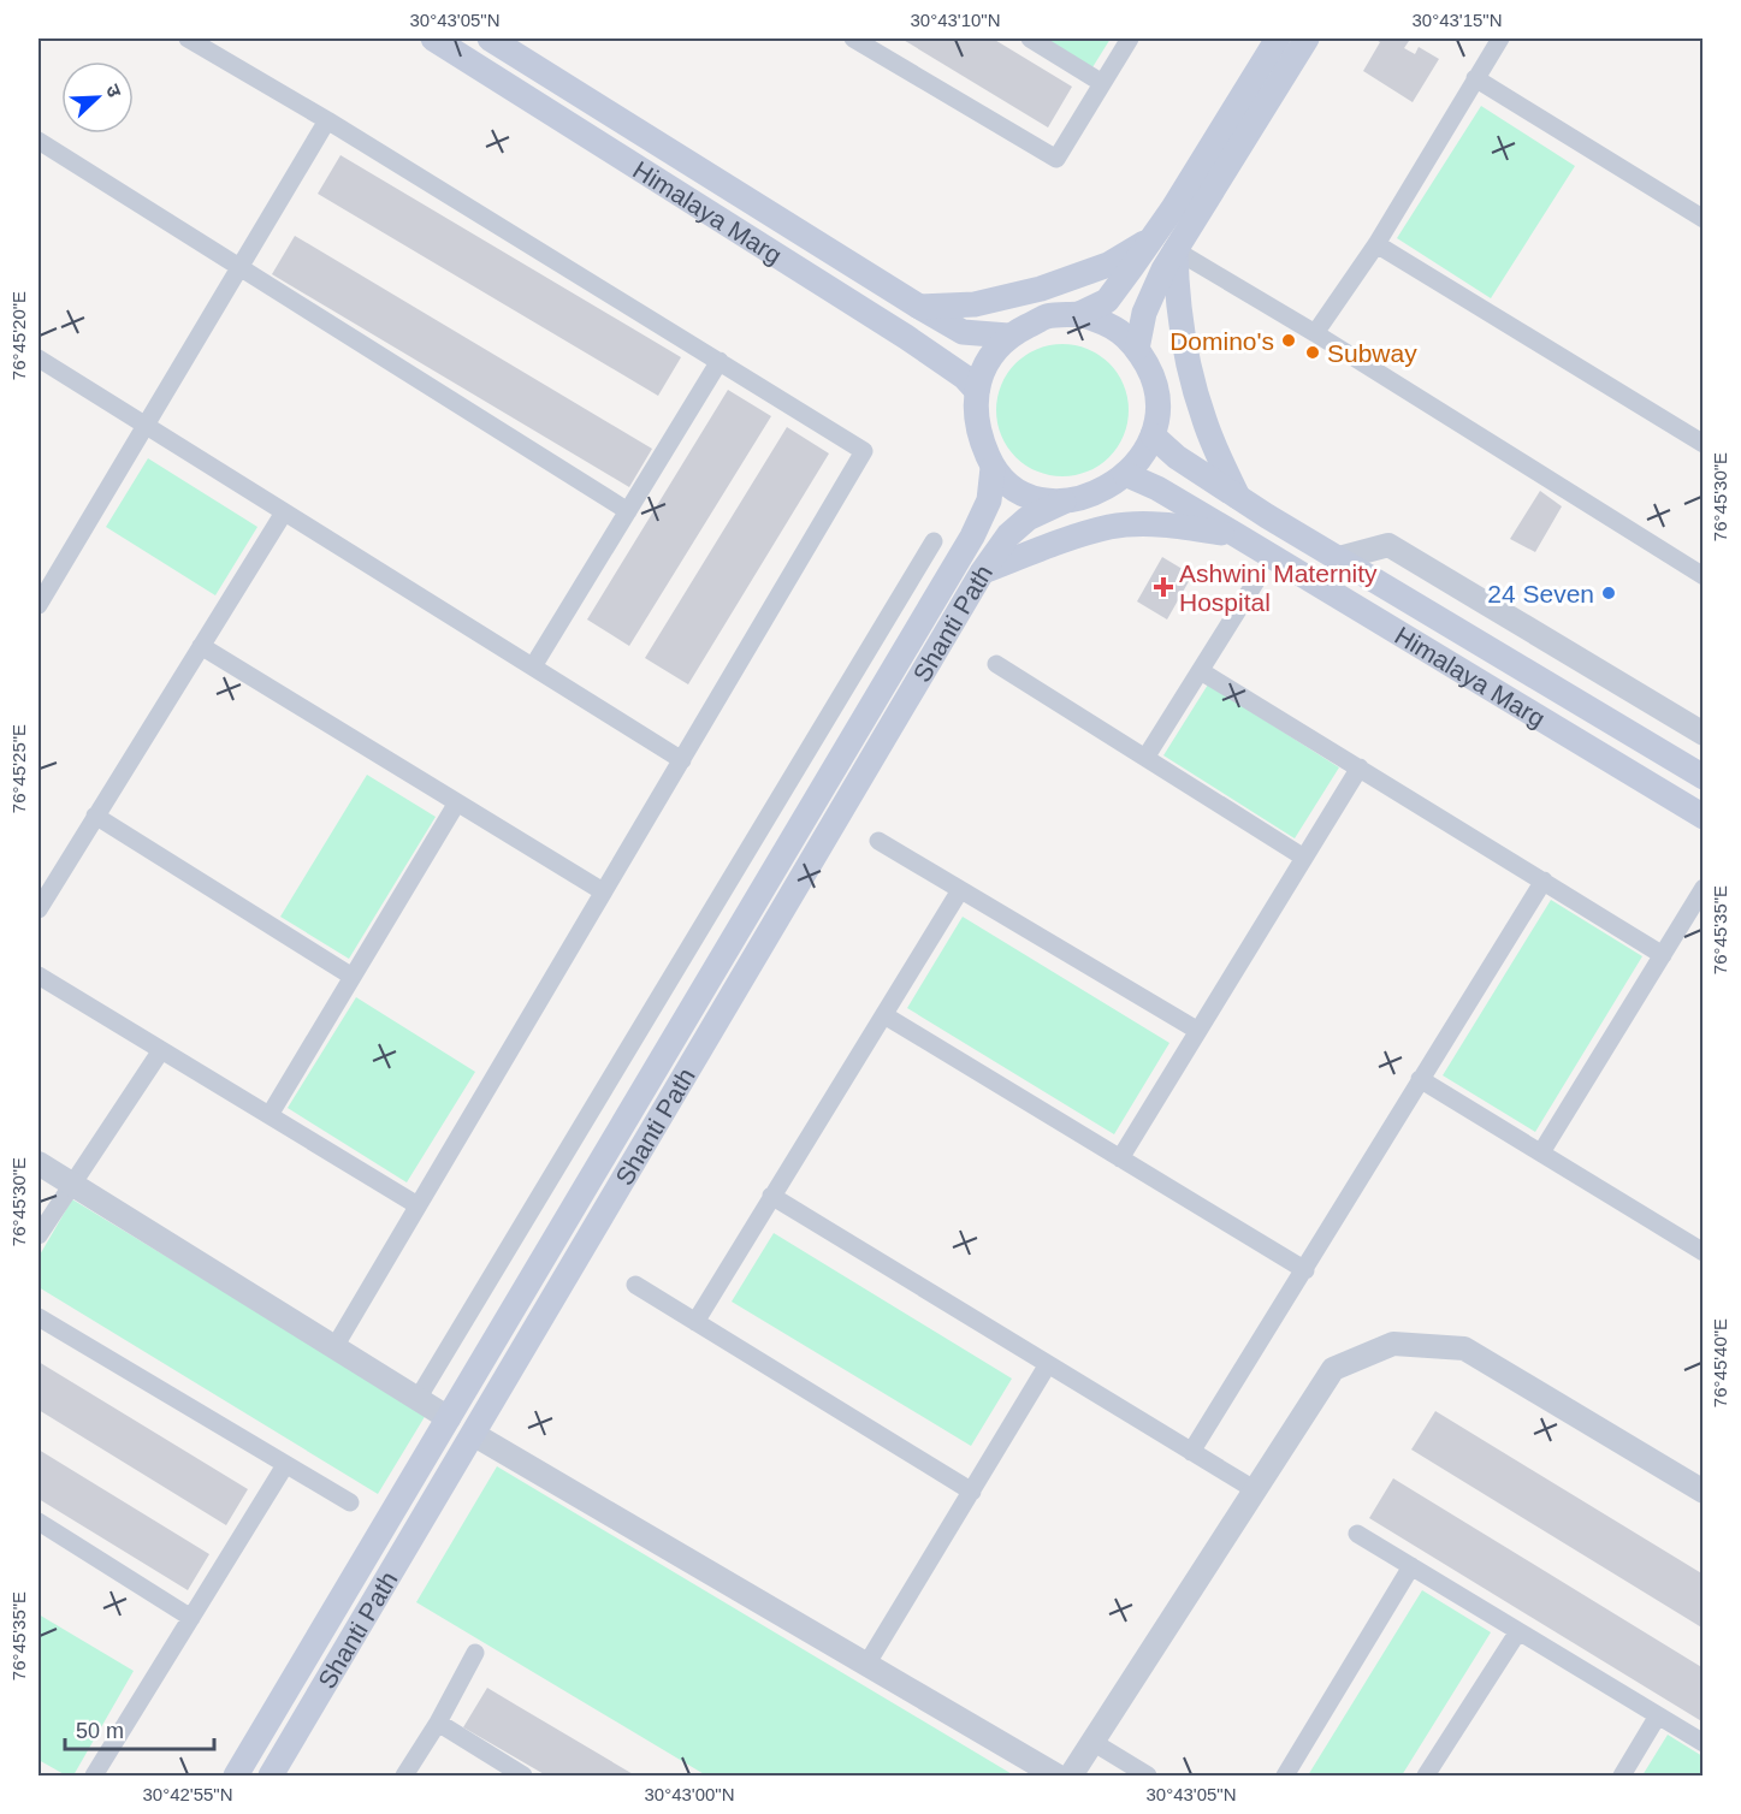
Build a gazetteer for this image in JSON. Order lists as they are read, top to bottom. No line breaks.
{"streets":{"main road":["Himalaya Marg","Shanti Path"]},"crossings":[["Himalaya Marg","Shanti Path"]],"places":{"other":["Domino's","Subway","24 Seven"],"health":["Ashwini Maternity Hospital"]},"scale_bar":"50 m","north":"top right","coordinates":["30°43'05\"N","30°43'10\"N","30°43'15\"N","76°45'20\"E","76°45'30\"E","76°45'25\"E","76°45'35\"E","76°45'40\"E","30°42'55\"N","30°43'00\"N"]}
